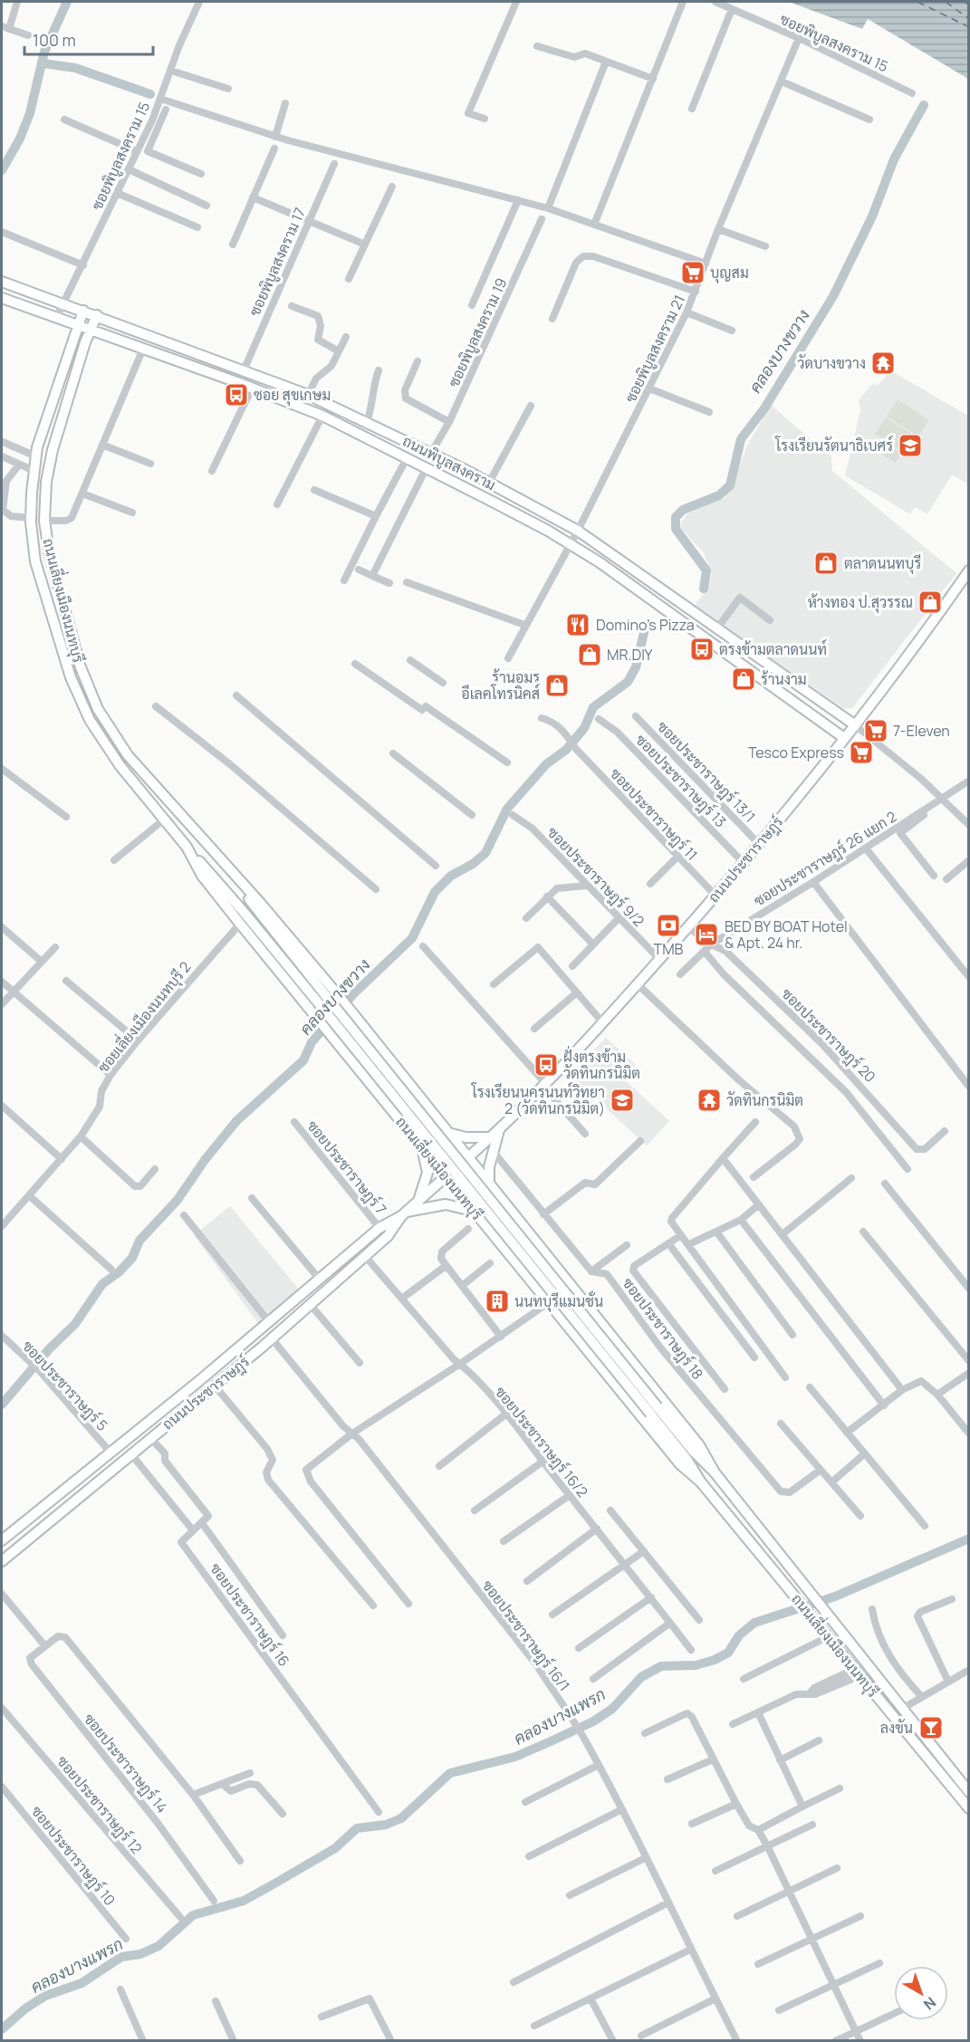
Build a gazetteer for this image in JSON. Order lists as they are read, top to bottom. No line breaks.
{"streets":{"main road":["ถนนพิบูลสงคราม","ถนนเลี่ยงเมืองนนทบุรี","ถนนประชาราษฎร์"],"street":["ซอยพิบูลสงคราม 15","ซอยพิบูลสงคราม 17","ซอยพิบูลสงคราม 19","ซอยพิบูลสงคราม 21","ซอยประชาราษฎร์ 13/1","ซอยประชาราษฎร์ 13","ซอยประชาราษฎร์ 11","ซอยประชาราษฎร์ 26 แยก 2","ซอยประชาราษฎร์ 9/2","ซอยเลี่ยงเมืองนนทบุรี 2","ซอยประชาราษฎร์ 20","ซอยประชาราษฎร์ 7","ซอยประชาราษฎร์ 18","ซอยประชาราษฏร์ 5","ซอยประชาราษฎร์ 16/2","ซอยประชาราษฎร์ 16","ซอยประชาราษฎร์ 16/1","ซอยประชาราษฏร์ 14","ซอยประชาราษฏร์ 12","ซอยประชาราษฏร์ 10"]},"crossings":[["ซอยพิบูลสงคราม 15","ซอยพิบูลสงคราม 21"],["ซอยพิบูลสงคราม 15","ถนนพิบูลสงคราม"],["ซอยพิบูลสงคราม 17","ถนนพิบูลสงคราม"],["ซอยพิบูลสงคราม 19","ถนนพิบูลสงคราม"],["ซอยพิบูลสงคราม 21","ถนนพิบูลสงคราม"],["ถนนพิบูลสงคราม","ถนนเลี่ยงเมืองนนทบุรี"],["ถนนพิบูลสงคราม","ถนนประชาราษฎร์"],["ถนนเลี่ยงเมืองนนทบุรี","ถนนประชาราษฎร์"],["ถนนเลี่ยงเมืองนนทบุรี","ซอยเลี่ยงเมืองนนทบุรี 2"],["ซอยประชาราษฎร์ 13/1","ถนนประชาราษฎร์"],["ซอยประชาราษฎร์ 13","ถนนประชาราษฎร์"],["ซอยประชาราษฎร์ 11","ถนนประชาราษฎร์"],["ซอยประชาราษฎร์ 26 แยก 2","ซอยประชาราษฎร์ 20"],["ถนนประชาราษฎร์","ซอยประชาราษฎร์ 9/2"],["ถนนประชาราษฎร์","ซอยประชาราษฎร์ 20"],["ถนนประชาราษฎร์","ซอยประชาราษฎร์ 7"],["ถนนประชาราษฎร์","ซอยประชาราษฏร์ 5"],["ถนนประชาราษฎร์","ซอยประชาราษฎร์ 16/2"],["ถนนประชาราษฎร์","ซอยประชาราษฎร์ 16/1"]],"water":["คลองบางขวาง","คลองบางแพรก"],"places":{"supermarket":["บุญสม","7-Eleven","Tesco Express"],"temple":["วัดบางขวาง","วัดทินกรนิมิต"],"bus stop":["ซอย สุขเกษม","ตรงข้ามตลาดนนท์","ฝั่งตรงข้าม วัดทินกรนิมิต"],"school or university":["โรงเรียนรัตนาธิเบศร์","โรงเรียนนครนนท์วิทยา 2 (วัดทินกรนิมิต)"],"shop":["ตลาดนนทบุรี","ห้างทอง ป.สุวรรณ","MR.DIY","ร้านงาม","ร้านอมร อีเลคโทรนิคส์"],"restaurant":["Domino's Pizza"],"bank":["TMB"],"hotel":["BED BY BOAT Hotel & Apt. 24 hr."],"building":["นนทบุรีแมนชั่น"],"bar":["ลงขัน"]},"scale_bar":"100 m","north":"bottom right"}
